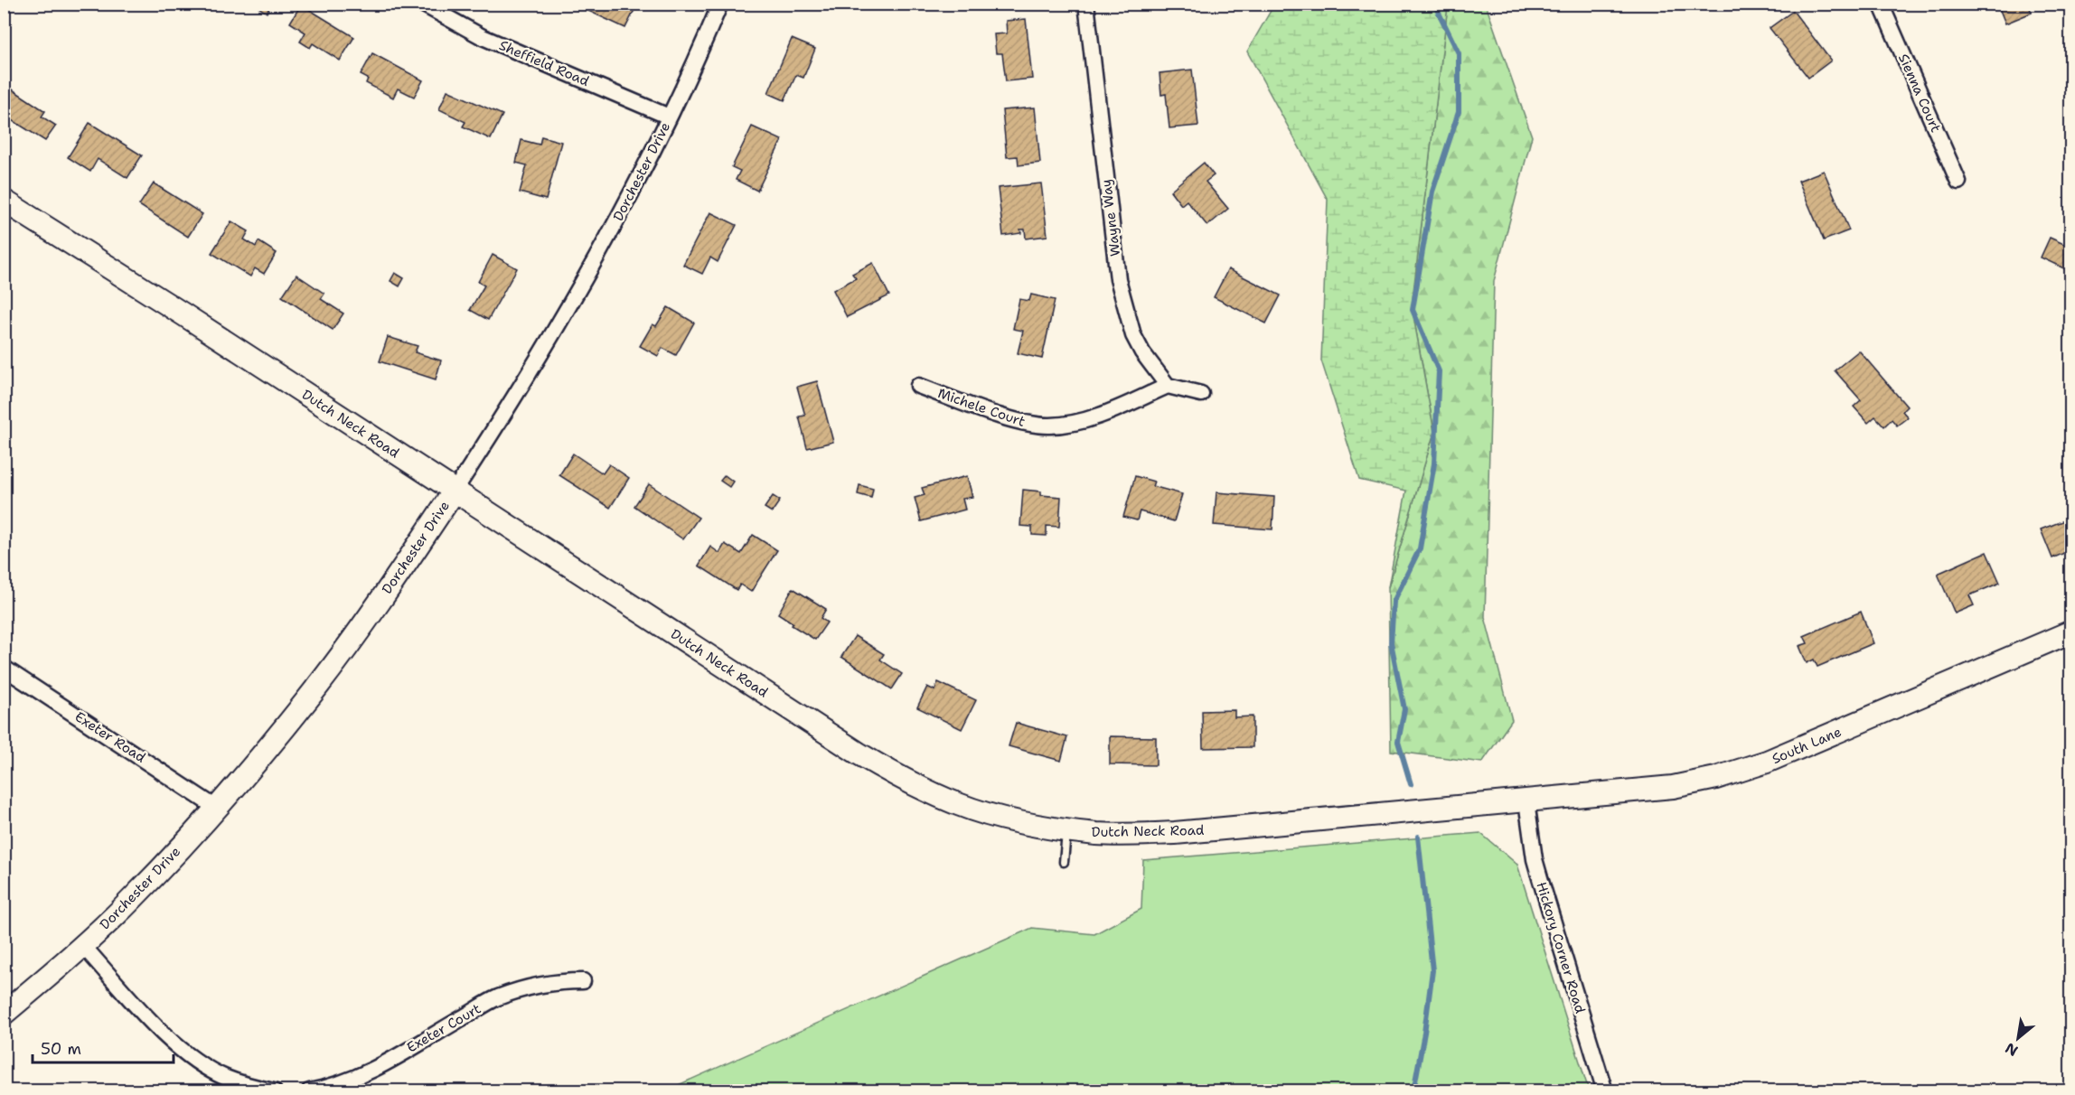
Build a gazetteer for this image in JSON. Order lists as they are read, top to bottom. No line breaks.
{"streets":{"street":["Sheffield Road","Sienna Court","Dorchester Drive","Wayne Way","Michele Court","Dutch Neck Road","Exeter Road","South Lane","Hickory Corner Road","Exeter Court"]},"crossings":[["Sheffield Road","Dorchester Drive"],["Dorchester Drive","Dutch Neck Road"],["Dorchester Drive","Exeter Road"],["Wayne Way","Michele Court"],["Dutch Neck Road","South Lane"],["Dutch Neck Road","Hickory Corner Road"],["South Lane","Hickory Corner Road"]],"scale_bar":"50 m","north":"bottom left"}
